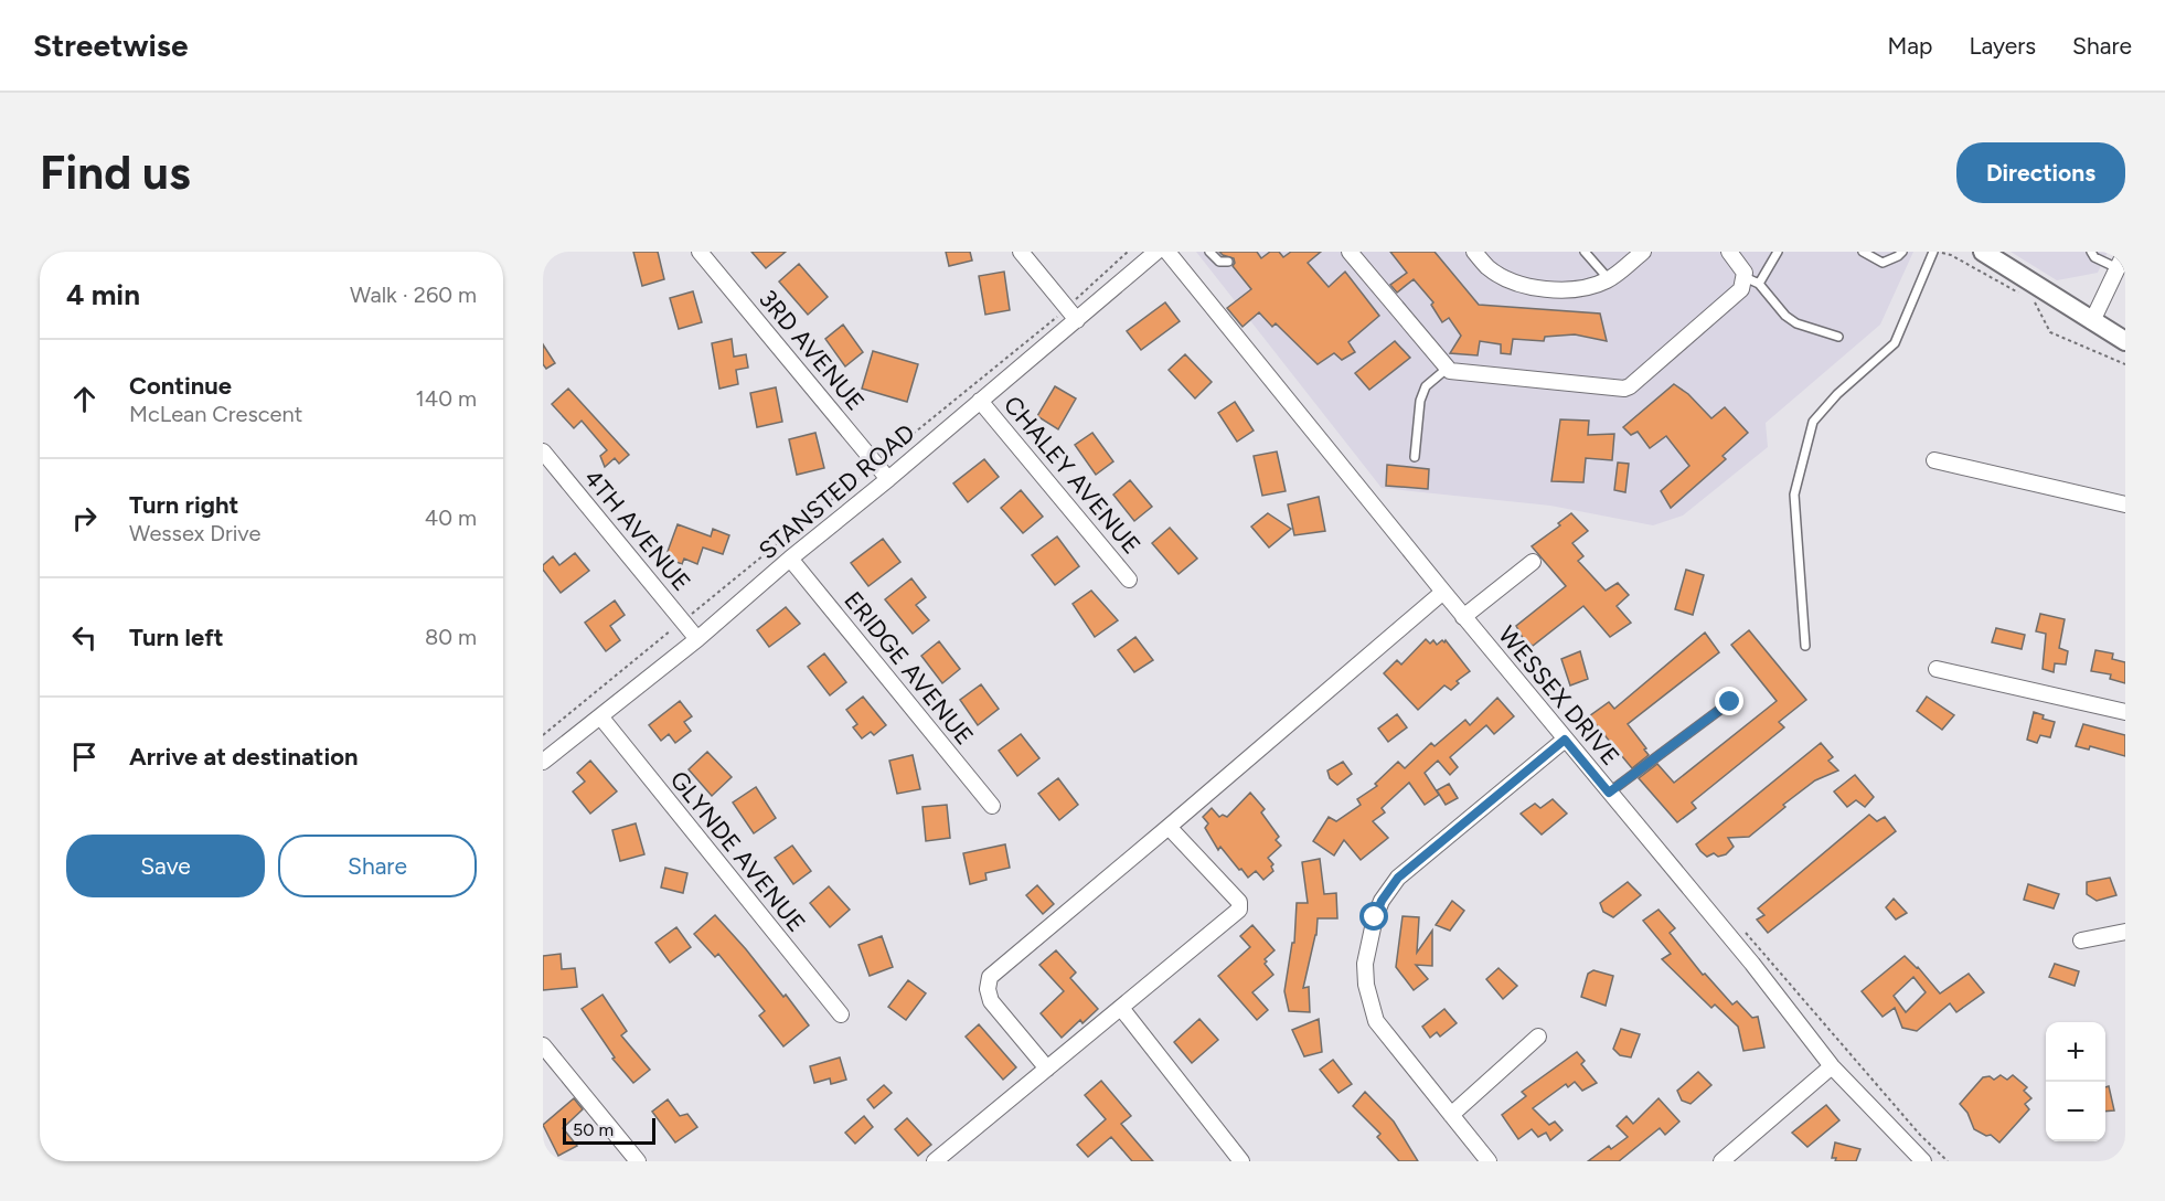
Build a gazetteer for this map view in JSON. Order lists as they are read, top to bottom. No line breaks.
{"streets":{"street":["3RD AVENUE","CHALEY AVENUE","STANSTED ROAD","4TH AVENUE","ERIDGE AVENUE","WESSEX DRIVE","GLYNDE AVENUE"]},"crossings":[["3RD AVENUE","STANSTED ROAD"],["CHALEY AVENUE","STANSTED ROAD"],["STANSTED ROAD","4TH AVENUE"],["STANSTED ROAD","ERIDGE AVENUE"],["STANSTED ROAD","GLYNDE AVENUE"]],"scale_bar":"50 m","page":{"header":"Streetwise","nav":["Map","Layers","Share"],"buttons":["Directions",["Save","Share"]],"title":"Find us","heading":["4 min","Walk · 260 m"],"list":[["Continue","McLean Crescent","140 m"],["Turn right","Wessex Drive","40 m"],["Turn left","80 m"],"Arrive at destination"],"map_buttons":["+","−"],"scale":"50 m"}}
